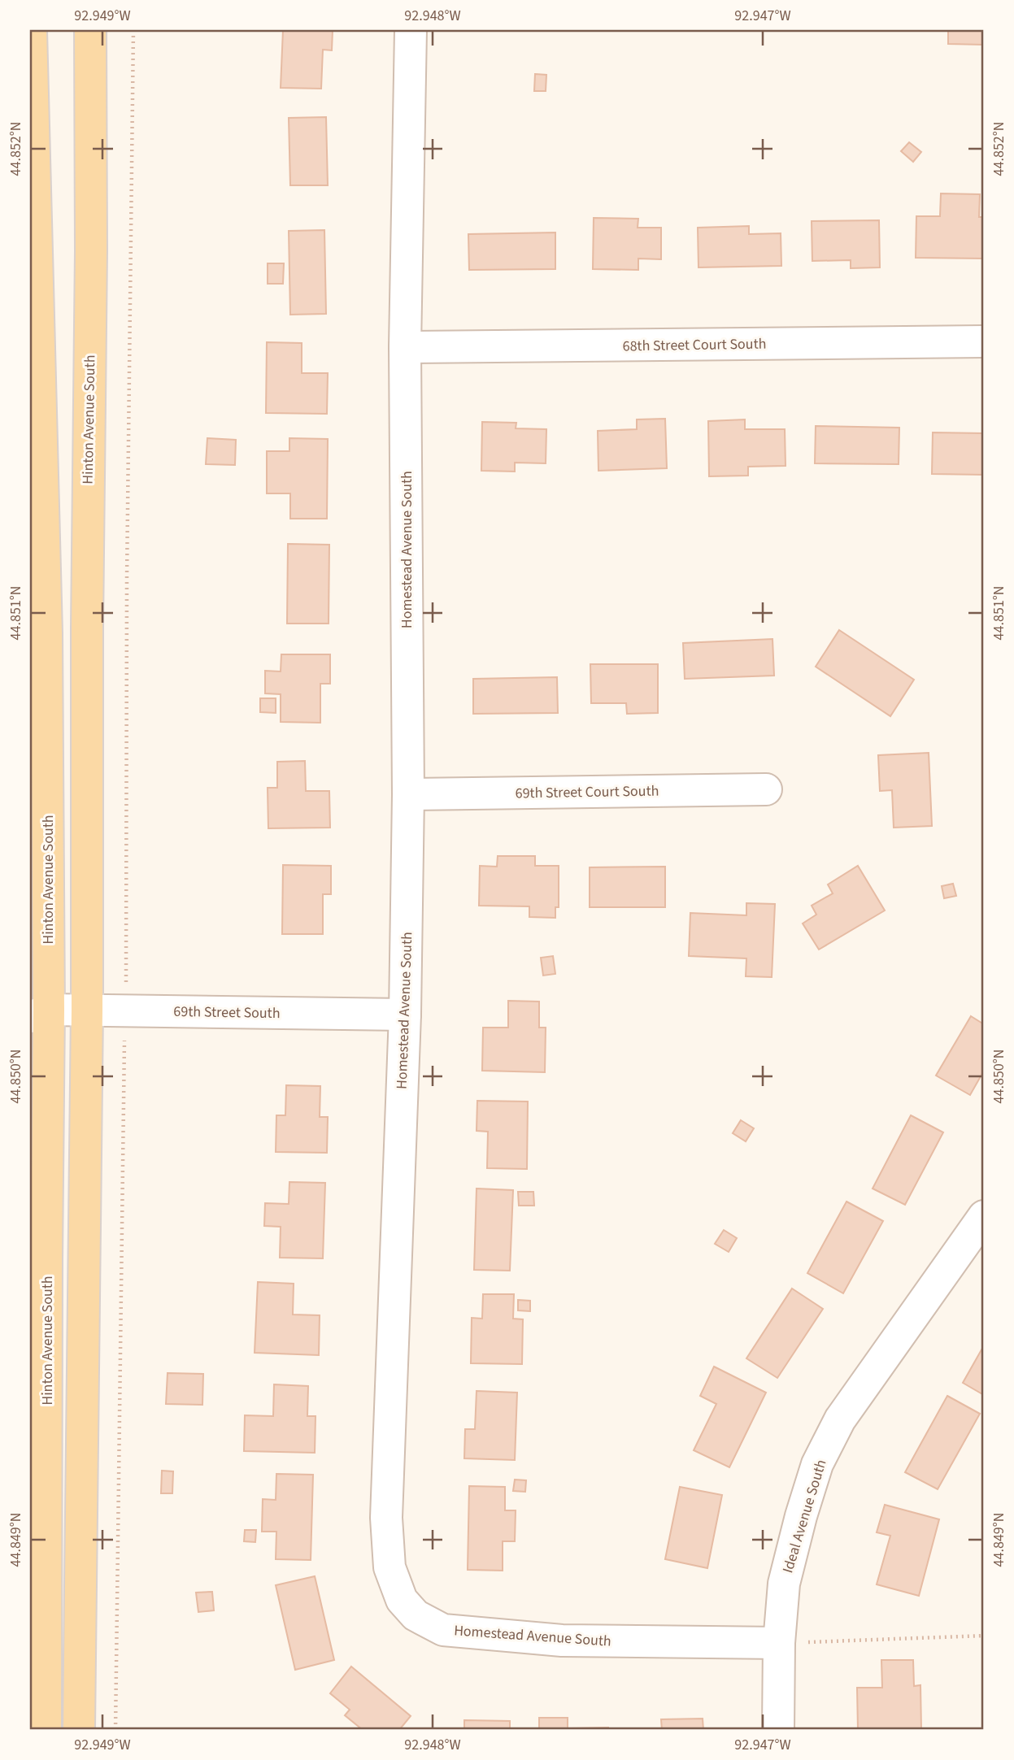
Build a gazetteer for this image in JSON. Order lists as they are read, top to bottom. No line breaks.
{"streets":{"main road":["Hinton Avenue South"],"street":["68th Street Court South","Homestead Avenue South","69th Street Court South","69th Street South","Ideal Avenue South"]},"crossings":[["68th Street Court South","Homestead Avenue South"],["Hinton Avenue South","69th Street South"],["Homestead Avenue South","69th Street Court South"],["Homestead Avenue South","69th Street South"],["Homestead Avenue South","Ideal Avenue South"]],"coordinates":["92.949°W","92.948°W","92.947°W","44.852°N","44.851°N","44.850°N","44.849°N"]}
